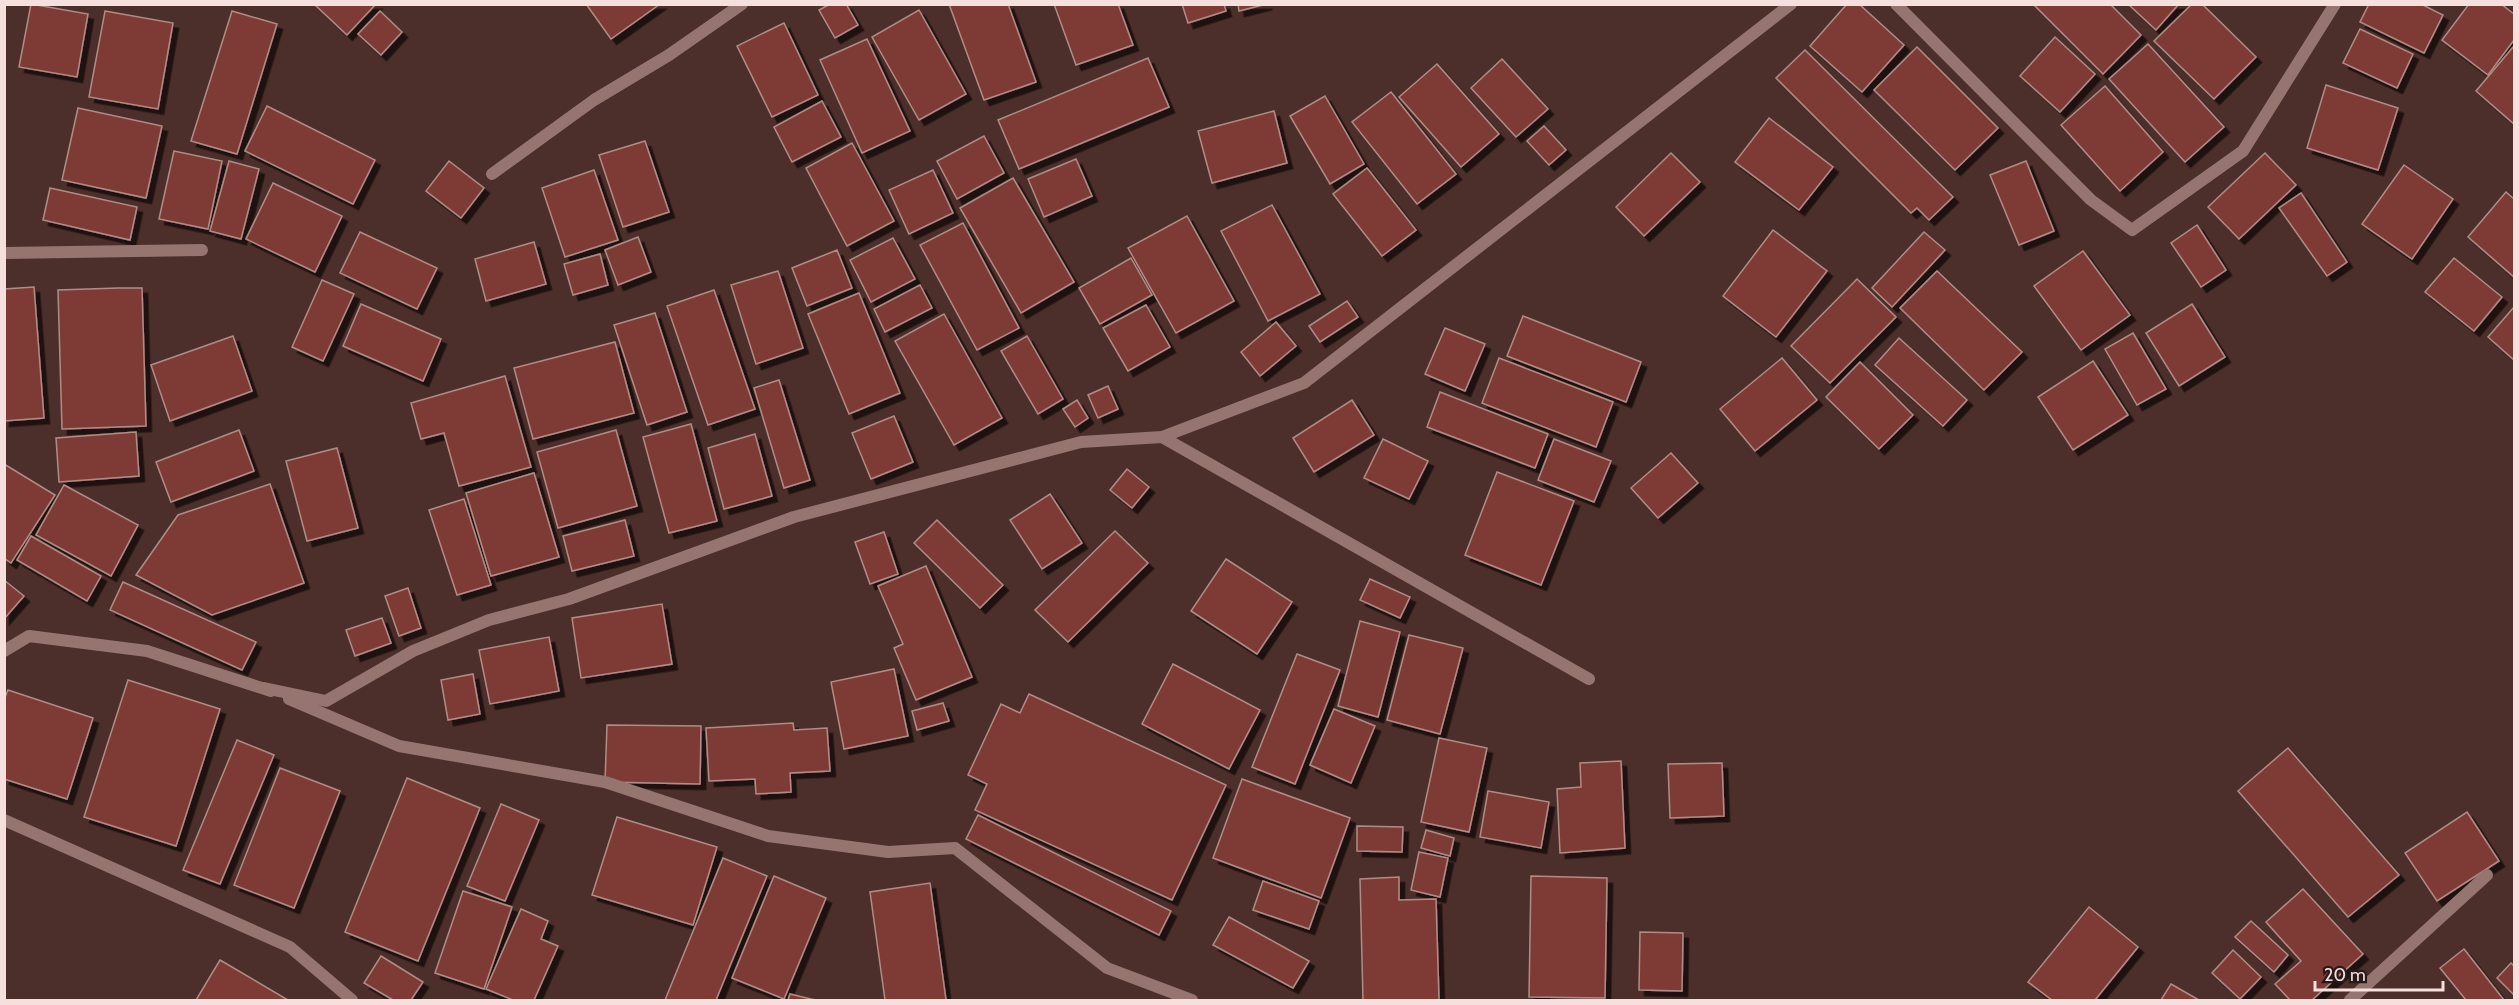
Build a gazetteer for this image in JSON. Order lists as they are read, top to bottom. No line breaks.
{"scale_bar":"20 m"}
